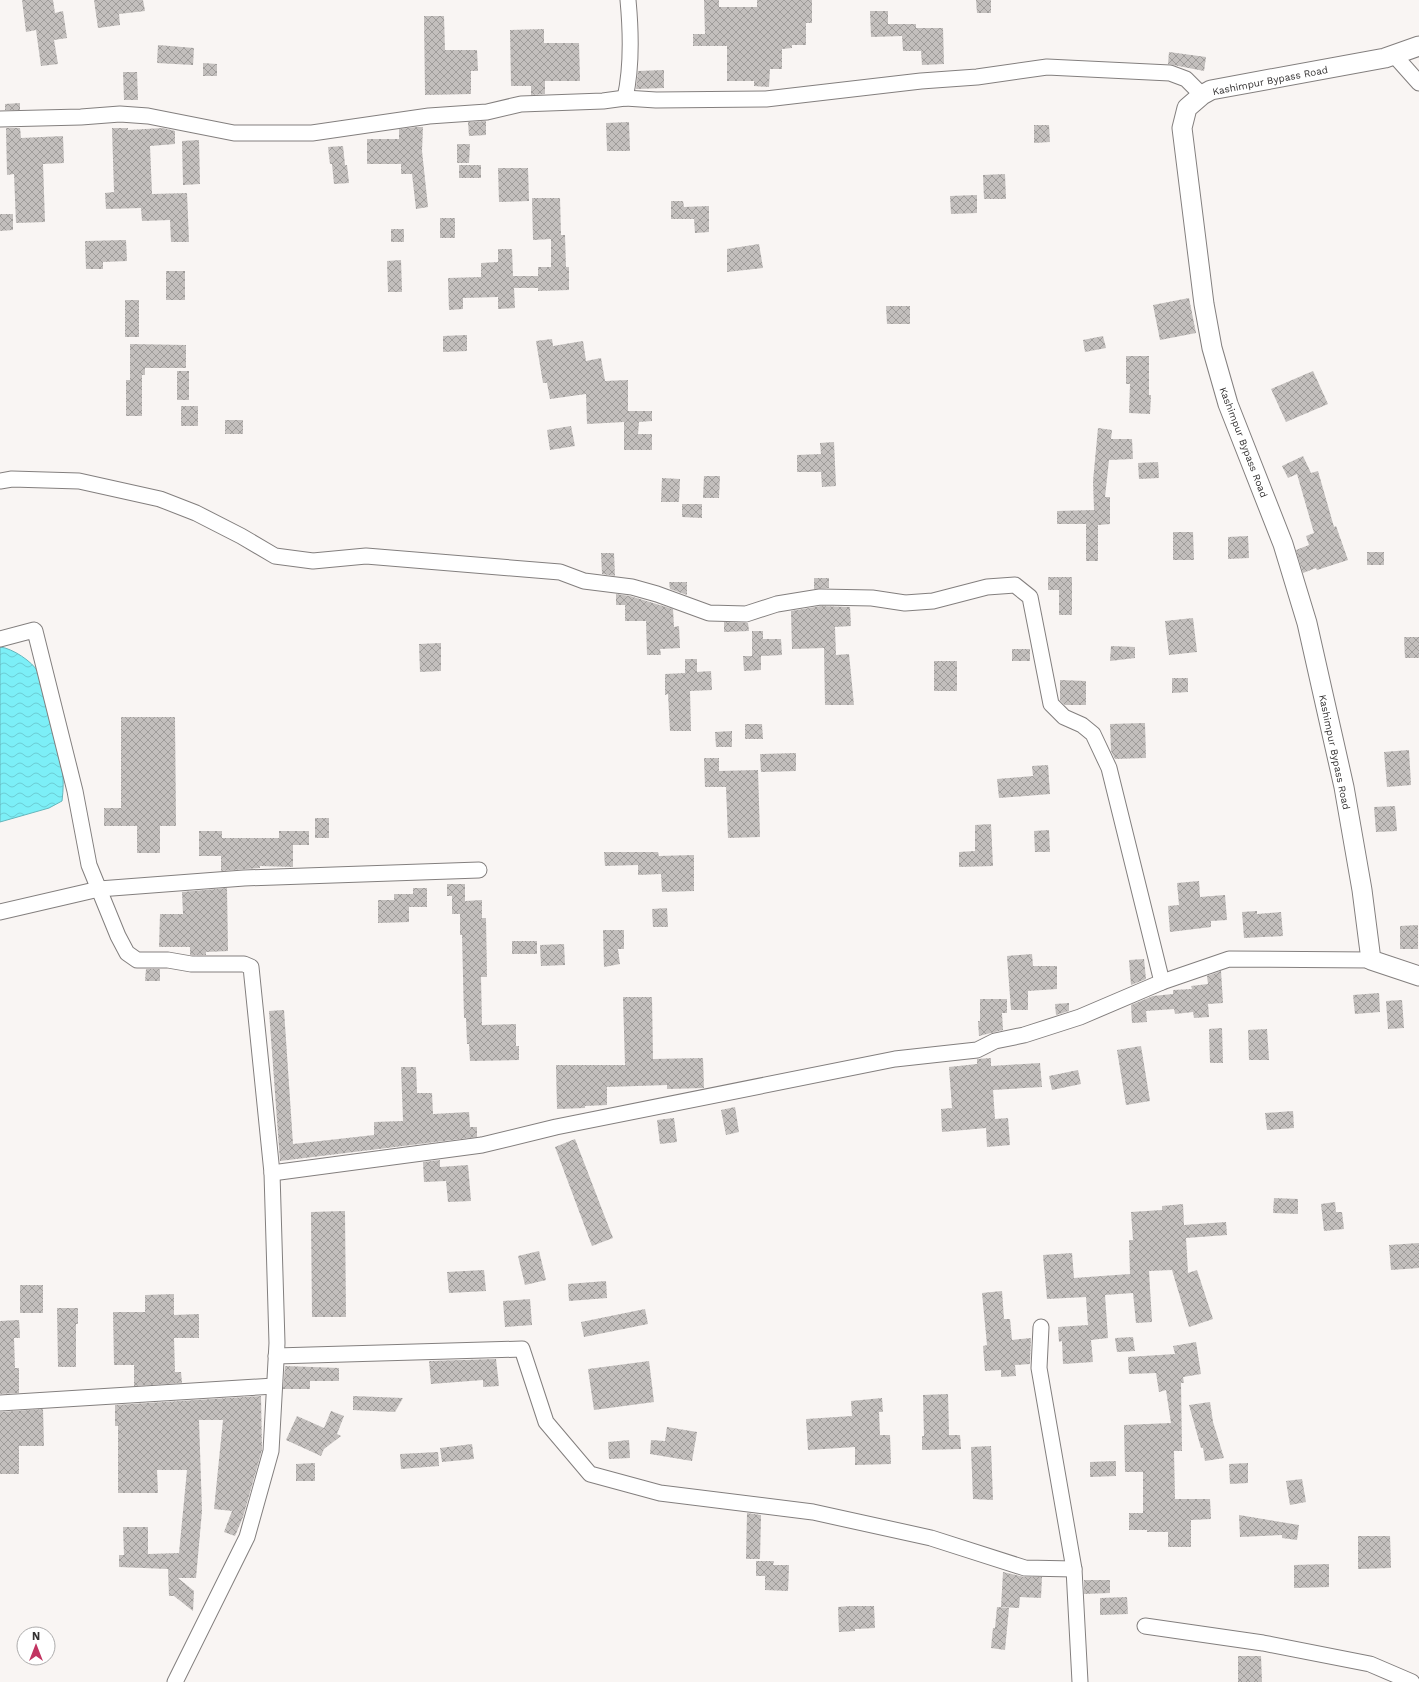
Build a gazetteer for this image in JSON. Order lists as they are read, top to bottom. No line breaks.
{"streets":{"main road":["Kashimpur Bypass Road"]},"north":"top"}
